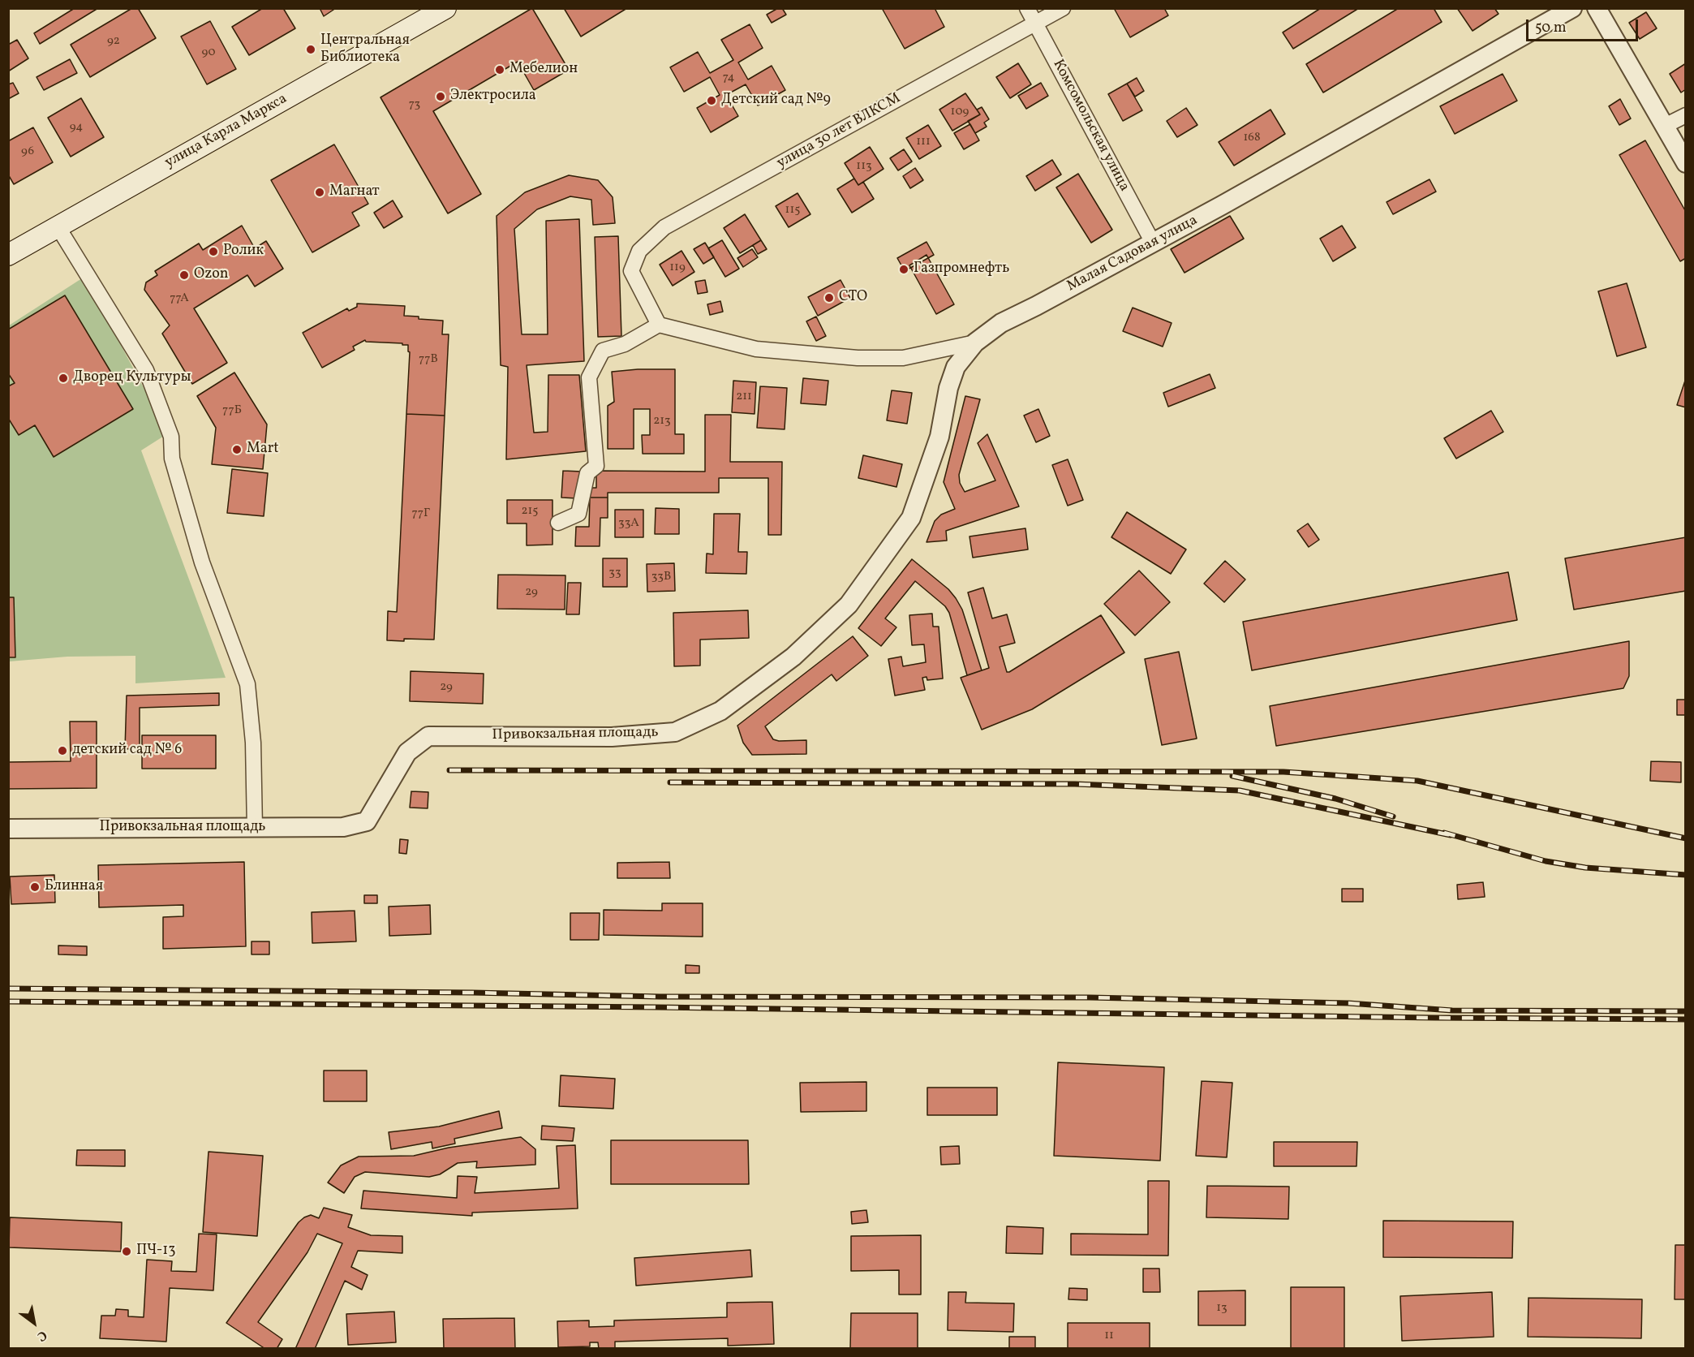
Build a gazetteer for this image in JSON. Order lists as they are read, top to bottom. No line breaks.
{"streets":{"main road":["улица Карла Маркса"],"street":["Комсомольская улица","улица 30 лет ВЛКСМ","Малая Садовая улица","Привокзальная площадь"]},"crossings":[["Комсомольская улица","улица 30 лет ВЛКСМ"],["Комсомольская улица","Малая Садовая улица"],["улица 30 лет ВЛКСМ","Малая Садовая улица"],["Малая Садовая улица","Привокзальная площадь"]],"places":["Центральная Библиотека","Мебелион","Электросила","Детский сад №9","Магнат","Ролик","Газпромнефть","Ozon","СТО","Дворец Культуры","Mart","детский сад № 6","Блинная","ПЧ-13"],"house_numbers":["92","90","74","73","109","94","168","111","96","113","115","119","77А","77В","211","77Б","213","215","77Г","33А","33","33В","29","29","13","11"],"scale_bar":"50 m","north":"bottom right"}
